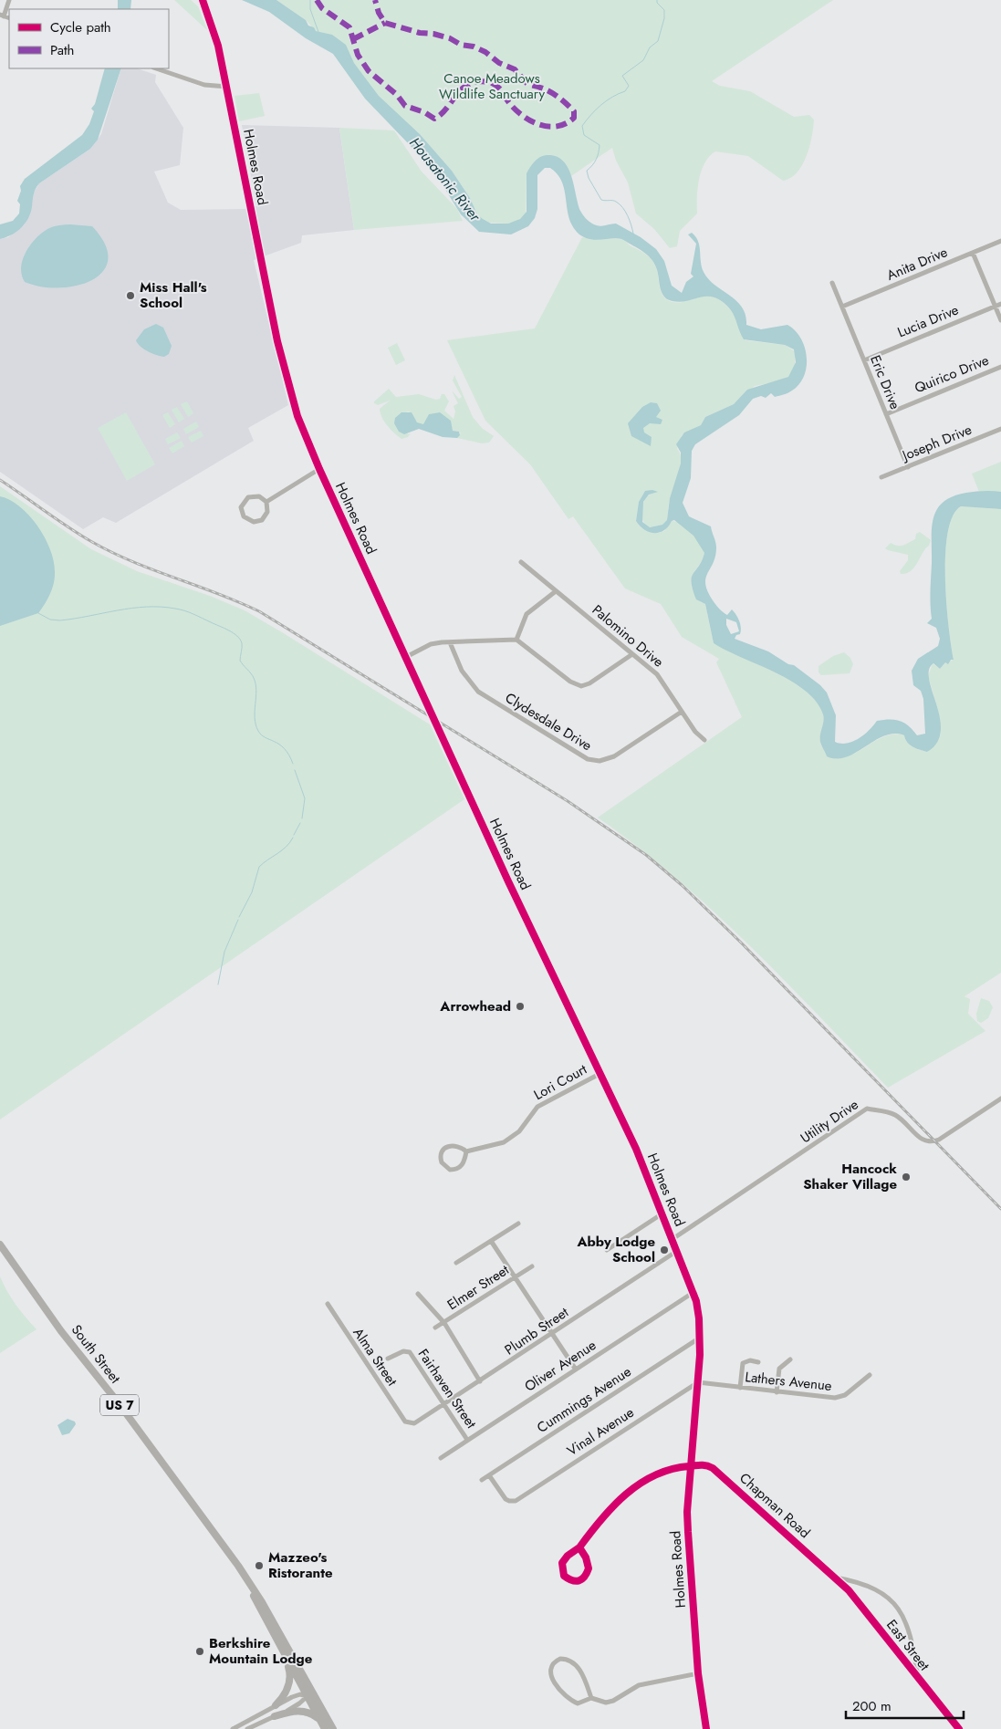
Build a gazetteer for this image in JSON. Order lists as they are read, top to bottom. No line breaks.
{"streets":{"highway":["South Street","US 7"],"street":["Holmes Road","Anita Drive","Lucia Drive","Quirico Drive","Eric Drive","Joseph Drive","Palomino Drive","Clydesdale Drive","Lori Court","Utility Drive","Elmer Street","Plumb Street","Alma Street","Oliver Avenue","Lathers Avenue","Fairhaven Street","Cummings Avenue","Vinal Avenue","Chapman Road","East Street"]},"crossings":[["Holmes Road","Lori Court"],["Holmes Road","Utility Drive"],["Holmes Road","Plumb Street"],["Holmes Road","Oliver Avenue"],["Holmes Road","Lathers Avenue"],["Holmes Road","Cummings Avenue"],["Holmes Road","Vinal Avenue"],["Holmes Road","Chapman Road"],["Anita Drive","Eric Drive"],["Lucia Drive","Eric Drive"],["Quirico Drive","Eric Drive"],["Eric Drive","Joseph Drive"],["Palomino Drive","Clydesdale Drive"],["Plumb Street","Alma Street"],["Plumb Street","Fairhaven Street"],["Oliver Avenue","Fairhaven Street"],["Lathers Avenue","Vinal Avenue"],["Cummings Avenue","Vinal Avenue"],["Chapman Road","East Street"]],"water":["Housatonic River"],"parks":["Canoe Meadows Wildlife Sanctuary"],"places":["Miss Hall's School","Arrowhead","Hancock Shaker Village","Abby Lodge School","Mazzeo's Ristorante","Berkshire Mountain Lodge"],"legend":["Cycle path","Path"],"scale_bar":"200 m"}
